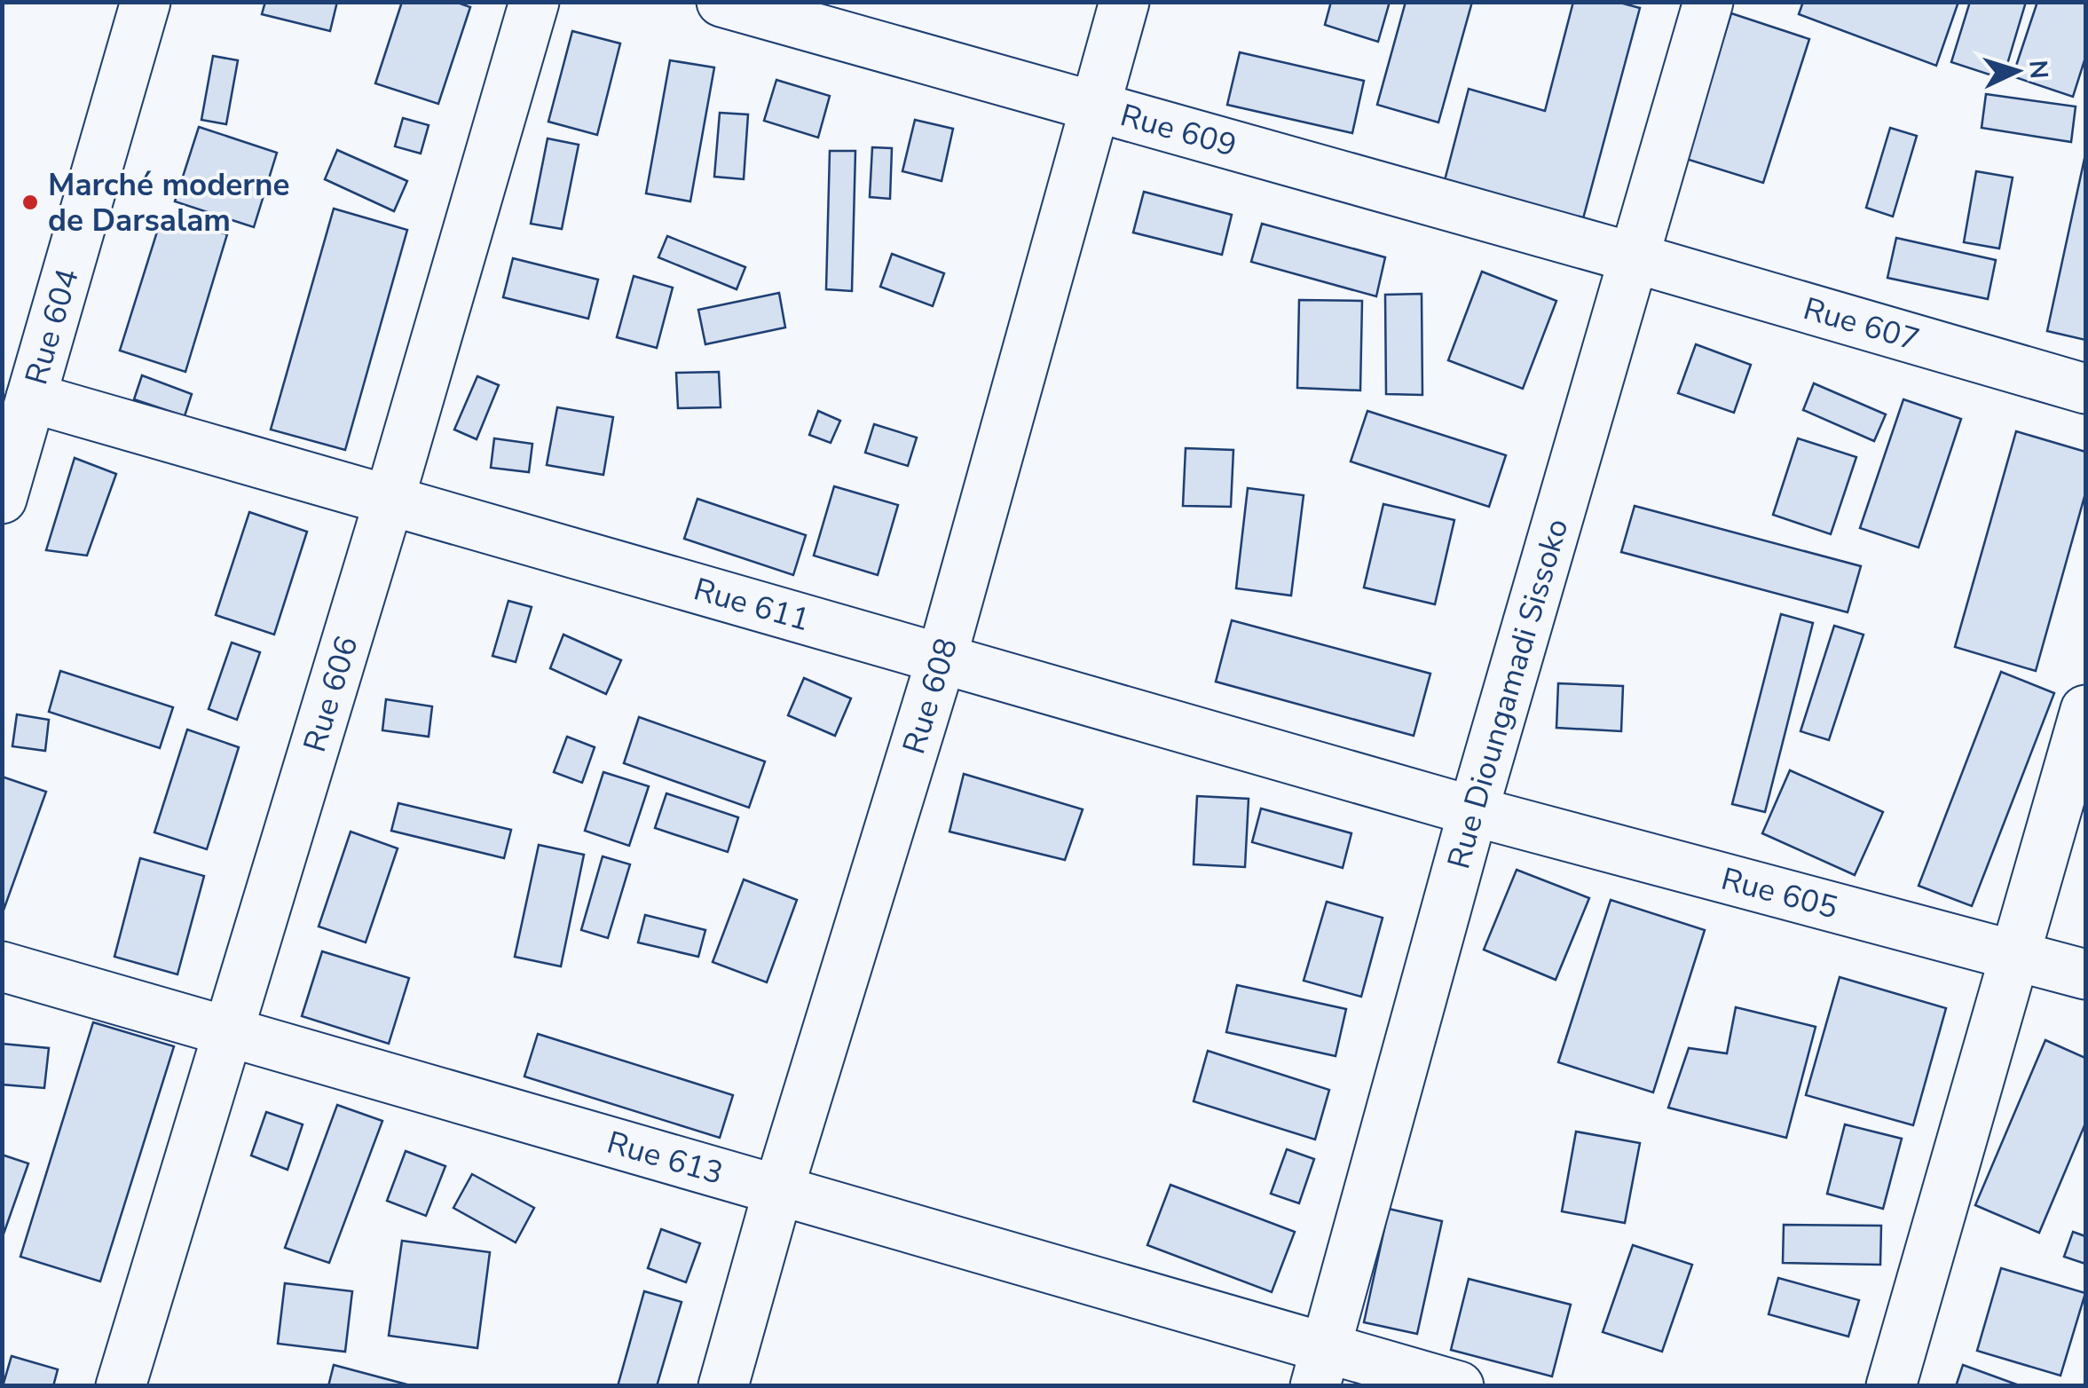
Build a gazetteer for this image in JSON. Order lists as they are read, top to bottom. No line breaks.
{"streets":{"street":["Rue 609","Rue 607","Rue 604","Rue 611","Rue Dioungamadi Sissoko","Rue 606","Rue 608","Rue 605","Rue 613"]},"crossings":[["Rue 609","Rue 607"],["Rue 609","Rue Dioungamadi Sissoko"],["Rue 609","Rue 608"],["Rue 607","Rue Dioungamadi Sissoko"],["Rue 604","Rue 611"],["Rue 611","Rue Dioungamadi Sissoko"],["Rue 611","Rue 606"],["Rue 611","Rue 608"],["Rue 611","Rue 605"],["Rue Dioungamadi Sissoko","Rue 605"],["Rue Dioungamadi Sissoko","Rue 613"],["Rue 606","Rue 613"],["Rue 608","Rue 613"]],"places":["Marché moderne de Darsalam"],"north":"right"}
